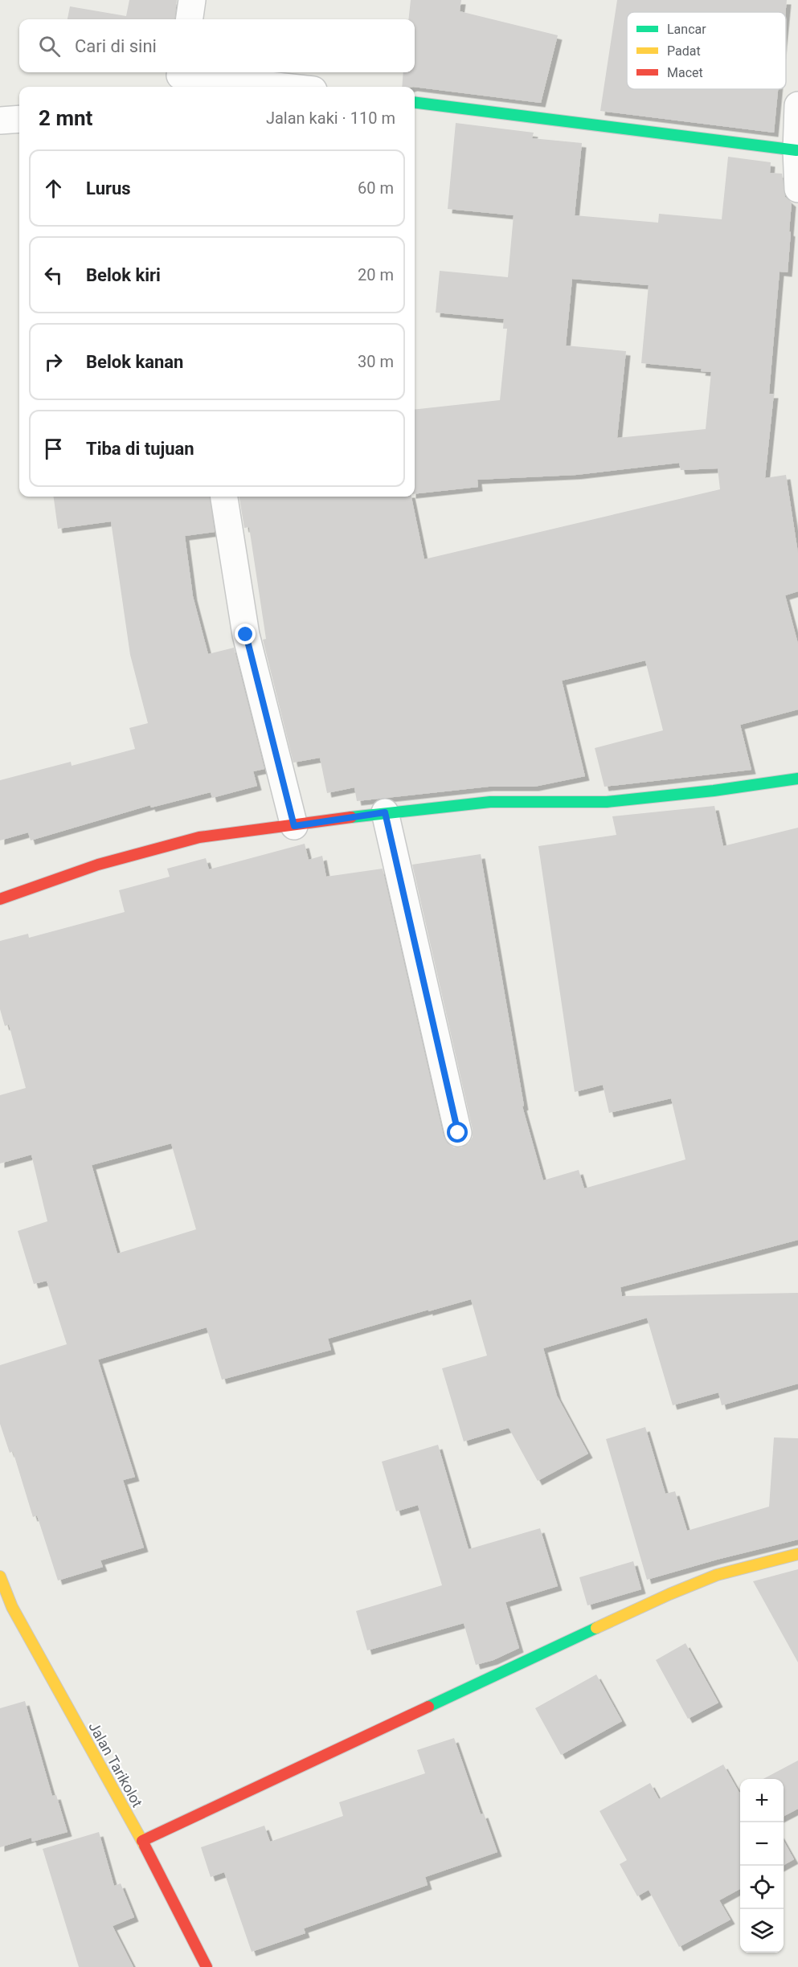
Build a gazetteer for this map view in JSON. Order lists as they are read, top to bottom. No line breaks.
{"streets":{"street":["Jalan Tarikolot"]},"legend":["Lancar","Padat","Macet"],"page":{"search":"Cari di sini","heading":["2 mnt","Jalan kaki · 110 m"],"list":[["Lurus","60 m"],["Belok kiri","20 m"],["Belok kanan","30 m"],"Tiba di tujuan"],"map_buttons":["+","−"]}}
